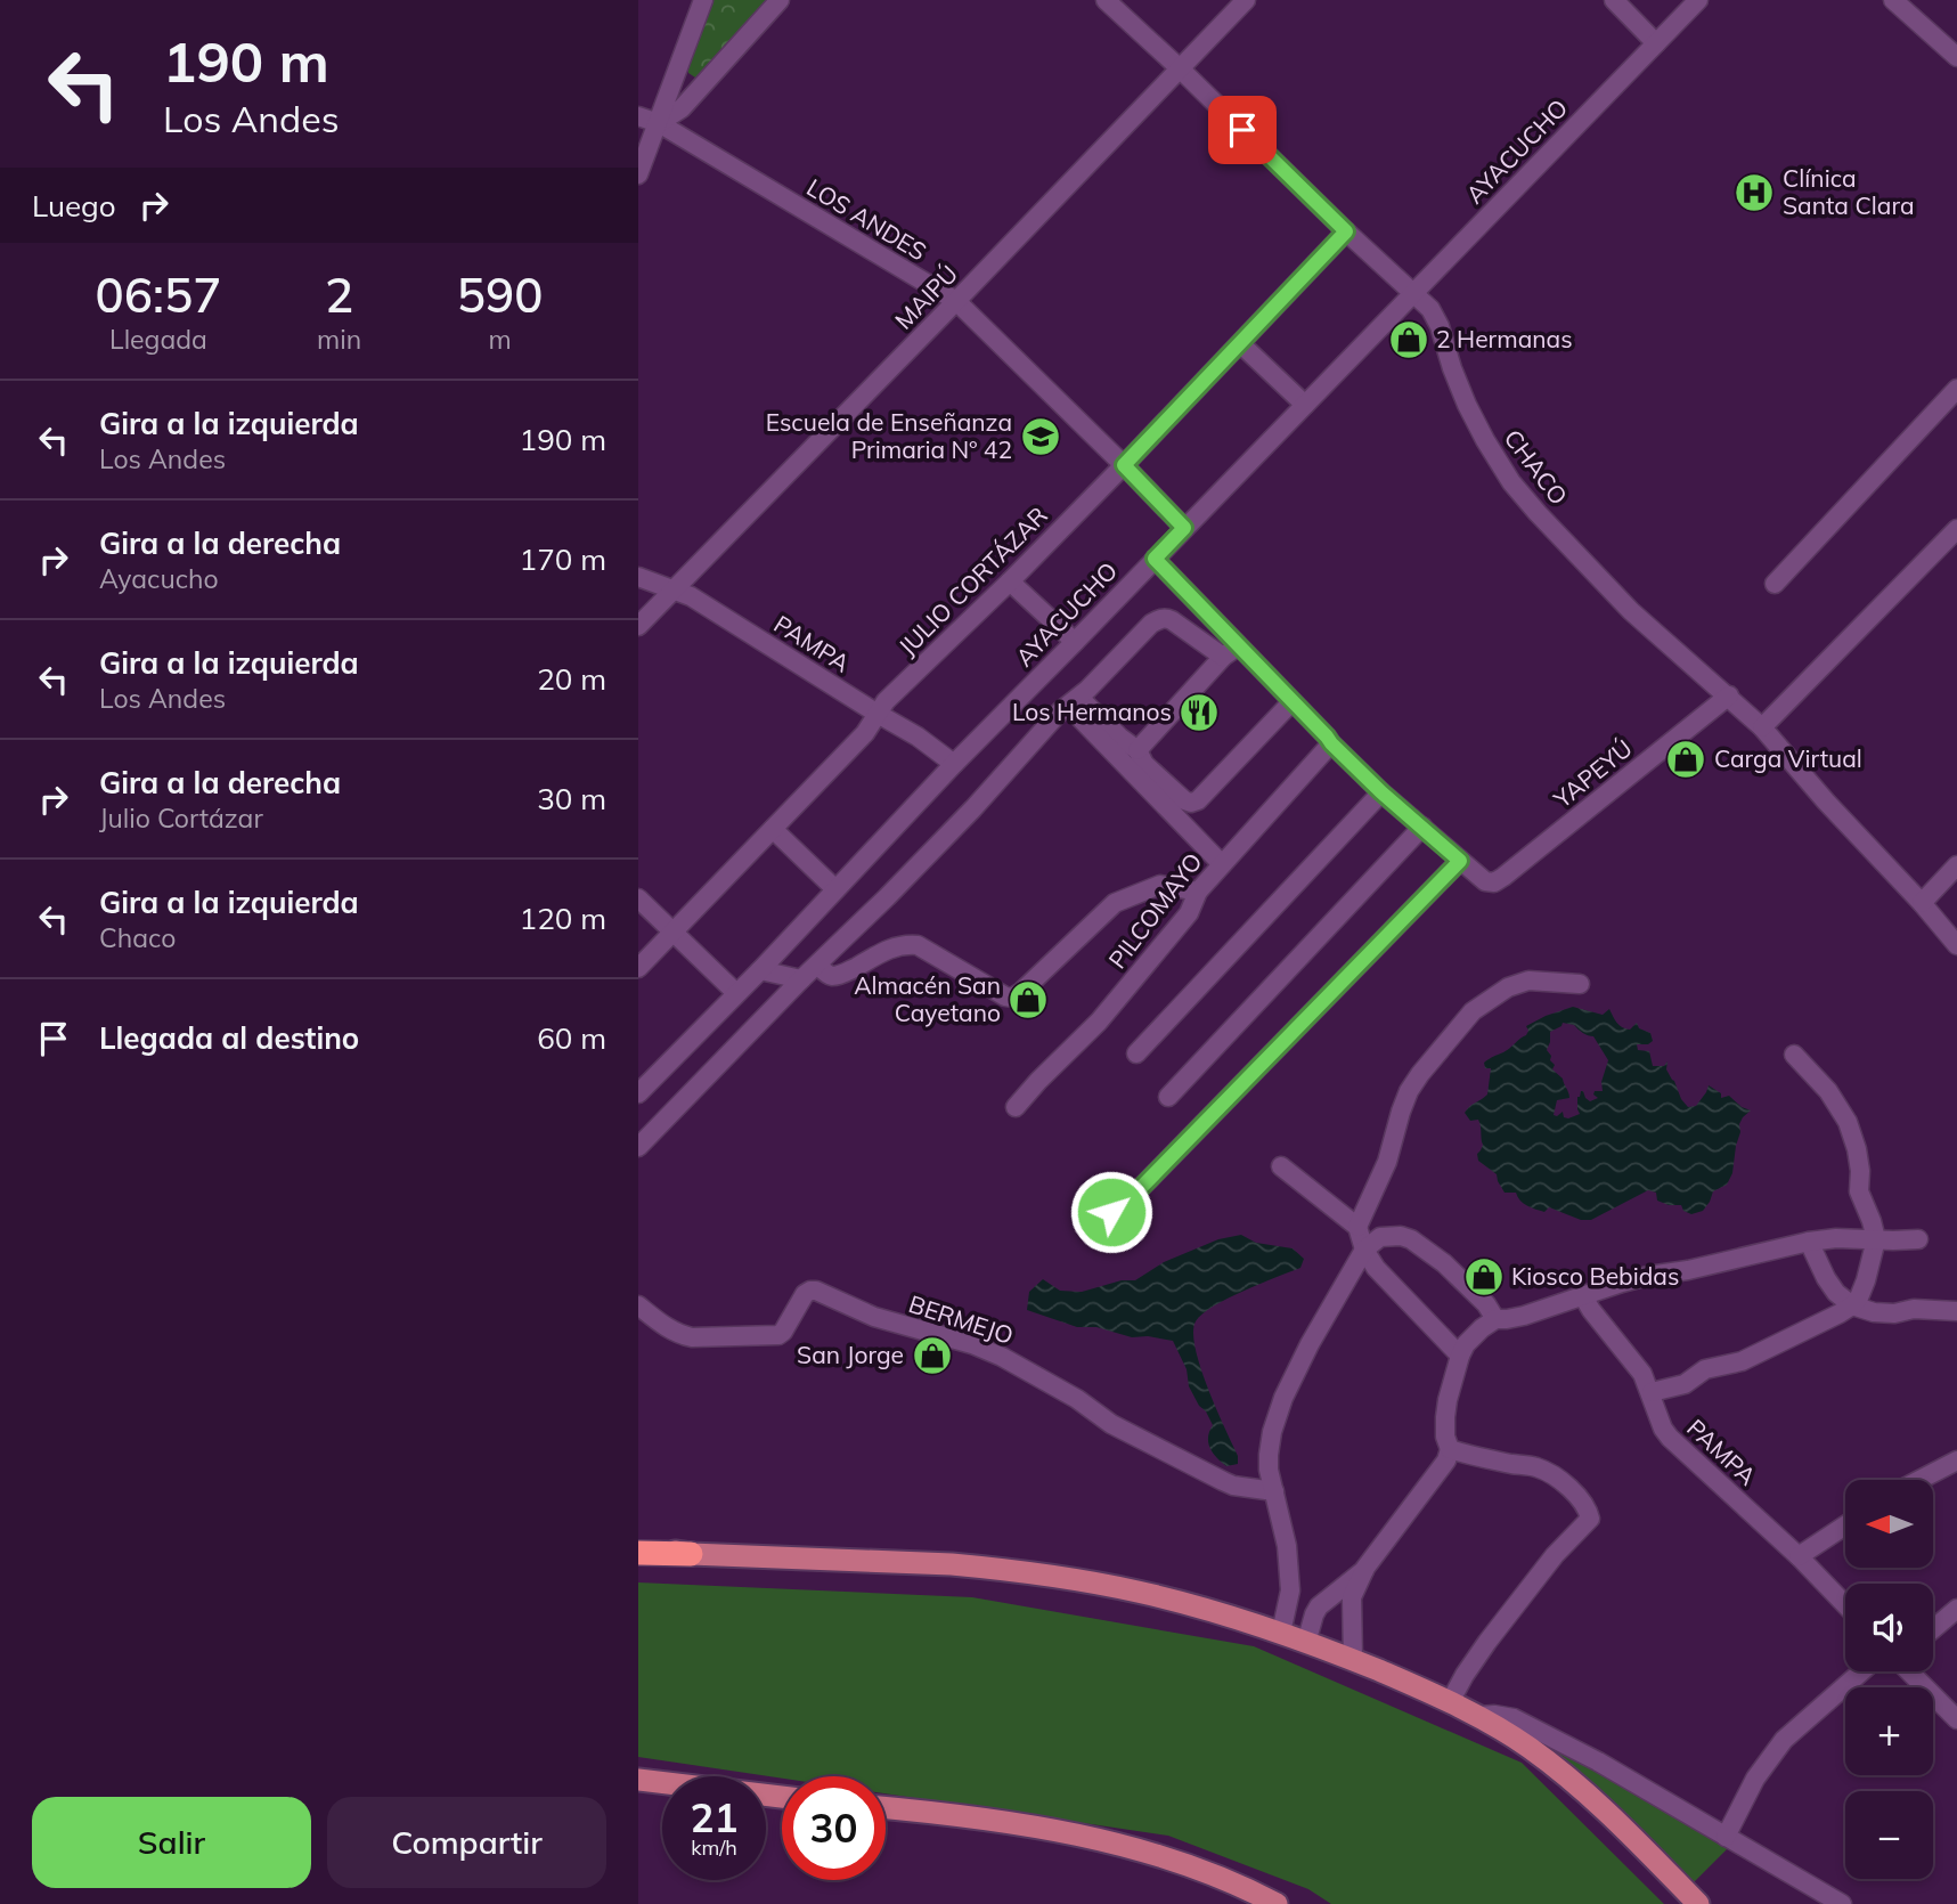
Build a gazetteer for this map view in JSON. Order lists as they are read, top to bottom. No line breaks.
{"streets":{"street":["AYACUCHO","LOS ANDES","MAIPÚ","CHACO","JULIO CORTÁZAR","PAMPA","YAPEYÚ","PILCOMAYO","BERMEJO"]},"crossings":[["AYACUCHO","LOS ANDES"],["AYACUCHO","CHACO"],["AYACUCHO","PAMPA"],["LOS ANDES","MAIPÚ"],["LOS ANDES","JULIO CORTÁZAR"],["MAIPÚ","CHACO"],["MAIPÚ","PAMPA"],["CHACO","JULIO CORTÁZAR"],["CHACO","YAPEYÚ"],["JULIO CORTÁZAR","PAMPA"]],"places":{"hospital":["Clínica Santa Clara"],"shop":["2 Hermanas","Carga Virtual","Almacén San Cayetano","Kiosco Bebidas","San Jorge"],"school or university":["Escuela de Enseñanza Primaria Nº 42"],"restaurant":["Los Hermanos"]},"north":"left","page":{"turn":["190 m","Los Andes"],"then":"Luego","eta":["06:57","Llegada","2","min","590","m"],"list":[{"name":"Gira a la izquierda","note":"Los Andes","value":"190 m"},{"name":"Gira a la derecha","note":"Ayacucho","value":"170 m"},{"name":"Gira a la izquierda","note":"Los Andes","value":"20 m"},{"name":"Gira a la derecha","note":"Julio Cortázar","value":"30 m"},{"name":"Gira a la izquierda","note":"Chaco","value":"120 m"},{"name":"Llegada al destino","value":"60 m"}],"map_buttons":["+","−"],"speed":"21 km/h","limit":"30","buttons":["Salir","Compartir"]}}
